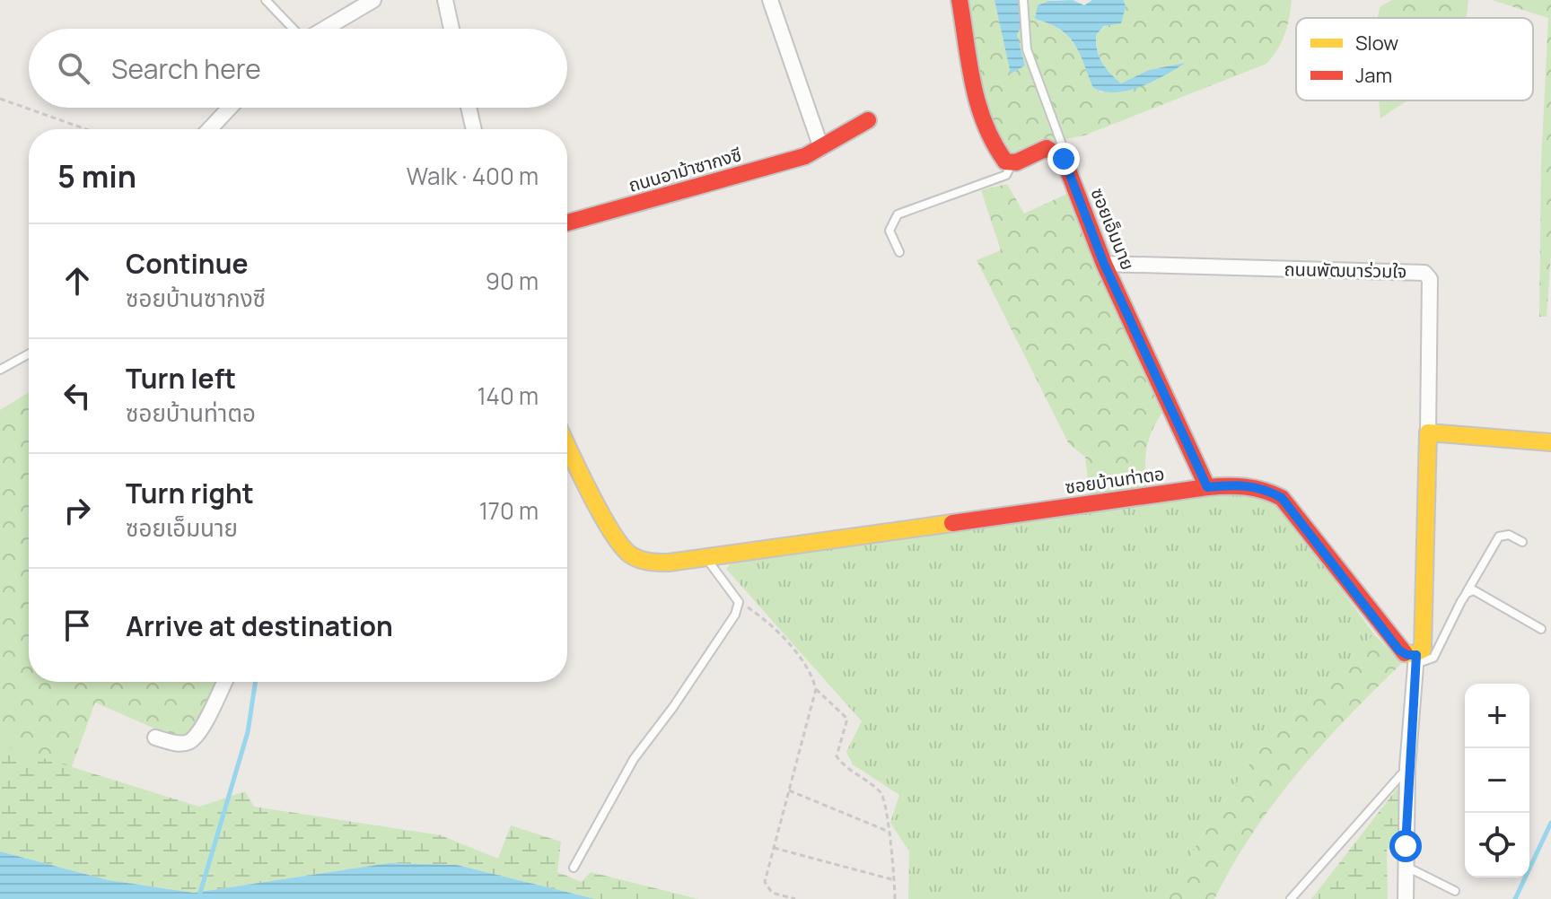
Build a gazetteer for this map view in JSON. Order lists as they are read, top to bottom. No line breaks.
{"streets":{"street":["ถนนอาม้าซากงซี","ซอยเอ็มนาย","ถนนพัฒนาร่วมใจ","ซอยบ้านท่าตอ"]},"crossings":[["ซอยเอ็มนาย","ถนนพัฒนาร่วมใจ"],["ซอยเอ็มนาย","ซอยบ้านท่าตอ"]],"legend":["Slow","Jam"],"page":{"search":"Search here","heading":["5 min","Walk · 400 m"],"list":[["Continue","ซอยบ้านซากงซี","90 m"],["Turn left","ซอยบ้านท่าตอ","140 m"],["Turn right","ซอยเอ็มนาย","170 m"],"Arrive at destination"],"map_buttons":["+","−"]}}
